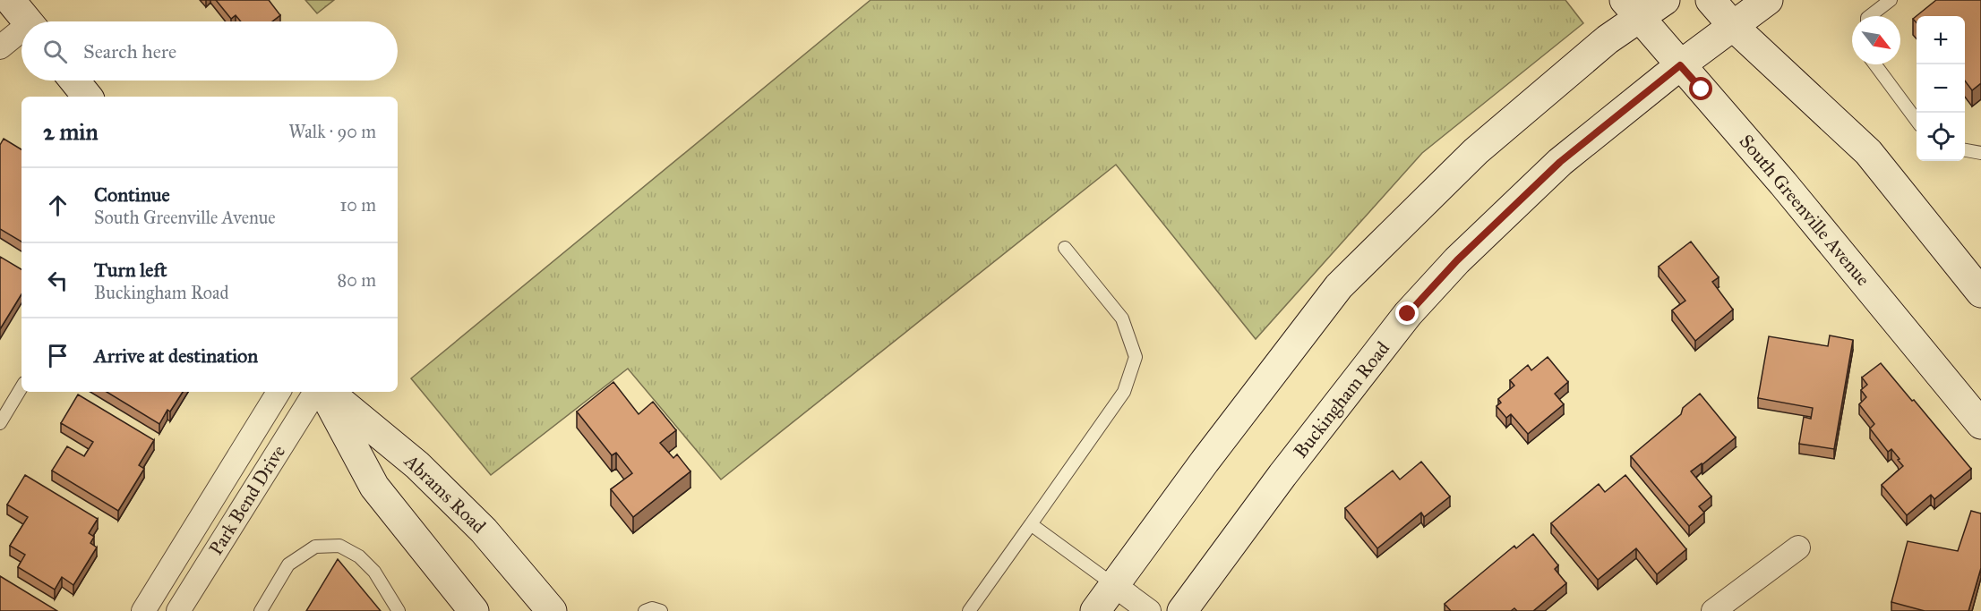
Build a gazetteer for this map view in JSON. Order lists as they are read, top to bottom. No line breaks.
{"streets":{"street":["South Greenville Avenue","Buckingham Road","Abrams Road","Park Bend Drive"]},"crossings":[["South Greenville Avenue","Buckingham Road"]],"north":"bottom right","page":{"map_buttons":["+","−"],"search":"Search here","heading":["2 min","Walk · 90 m"],"list":[["Continue","South Greenville Avenue","10 m"],["Turn left","Buckingham Road","80 m"],"Arrive at destination"]}}
